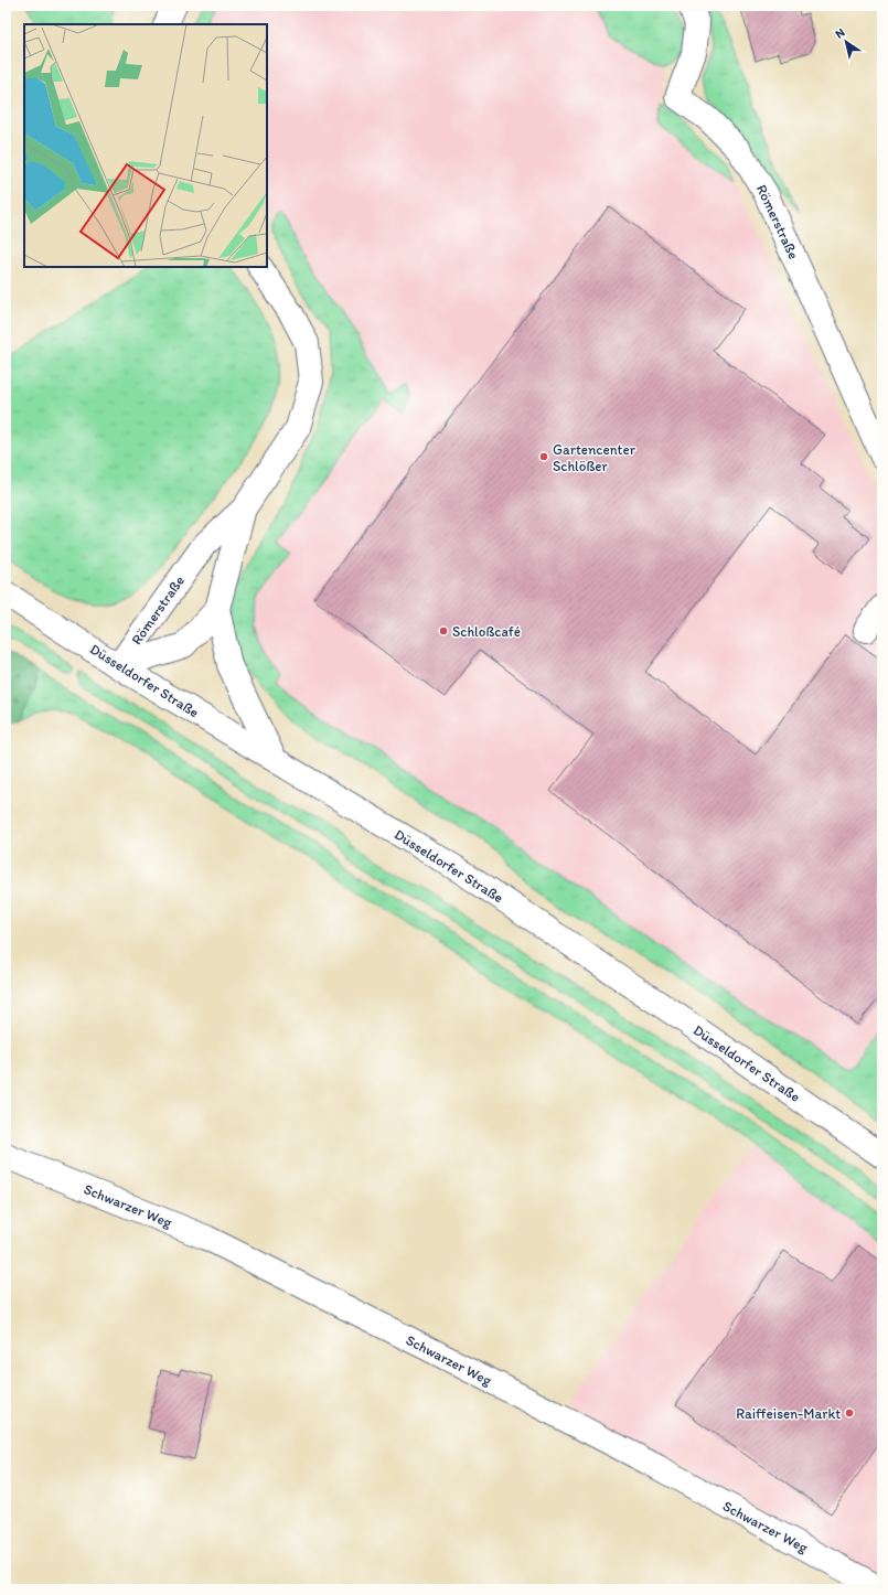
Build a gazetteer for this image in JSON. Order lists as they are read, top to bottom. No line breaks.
{"streets":{"street":["Römerstraße","Düsseldorfer Straße","Schwarzer Weg"]},"crossings":[["Römerstraße","Düsseldorfer Straße"]],"places":["Gartencenter Schlößer","Schloßcafé","Raiffeisen-Markt"],"north":"top left"}
